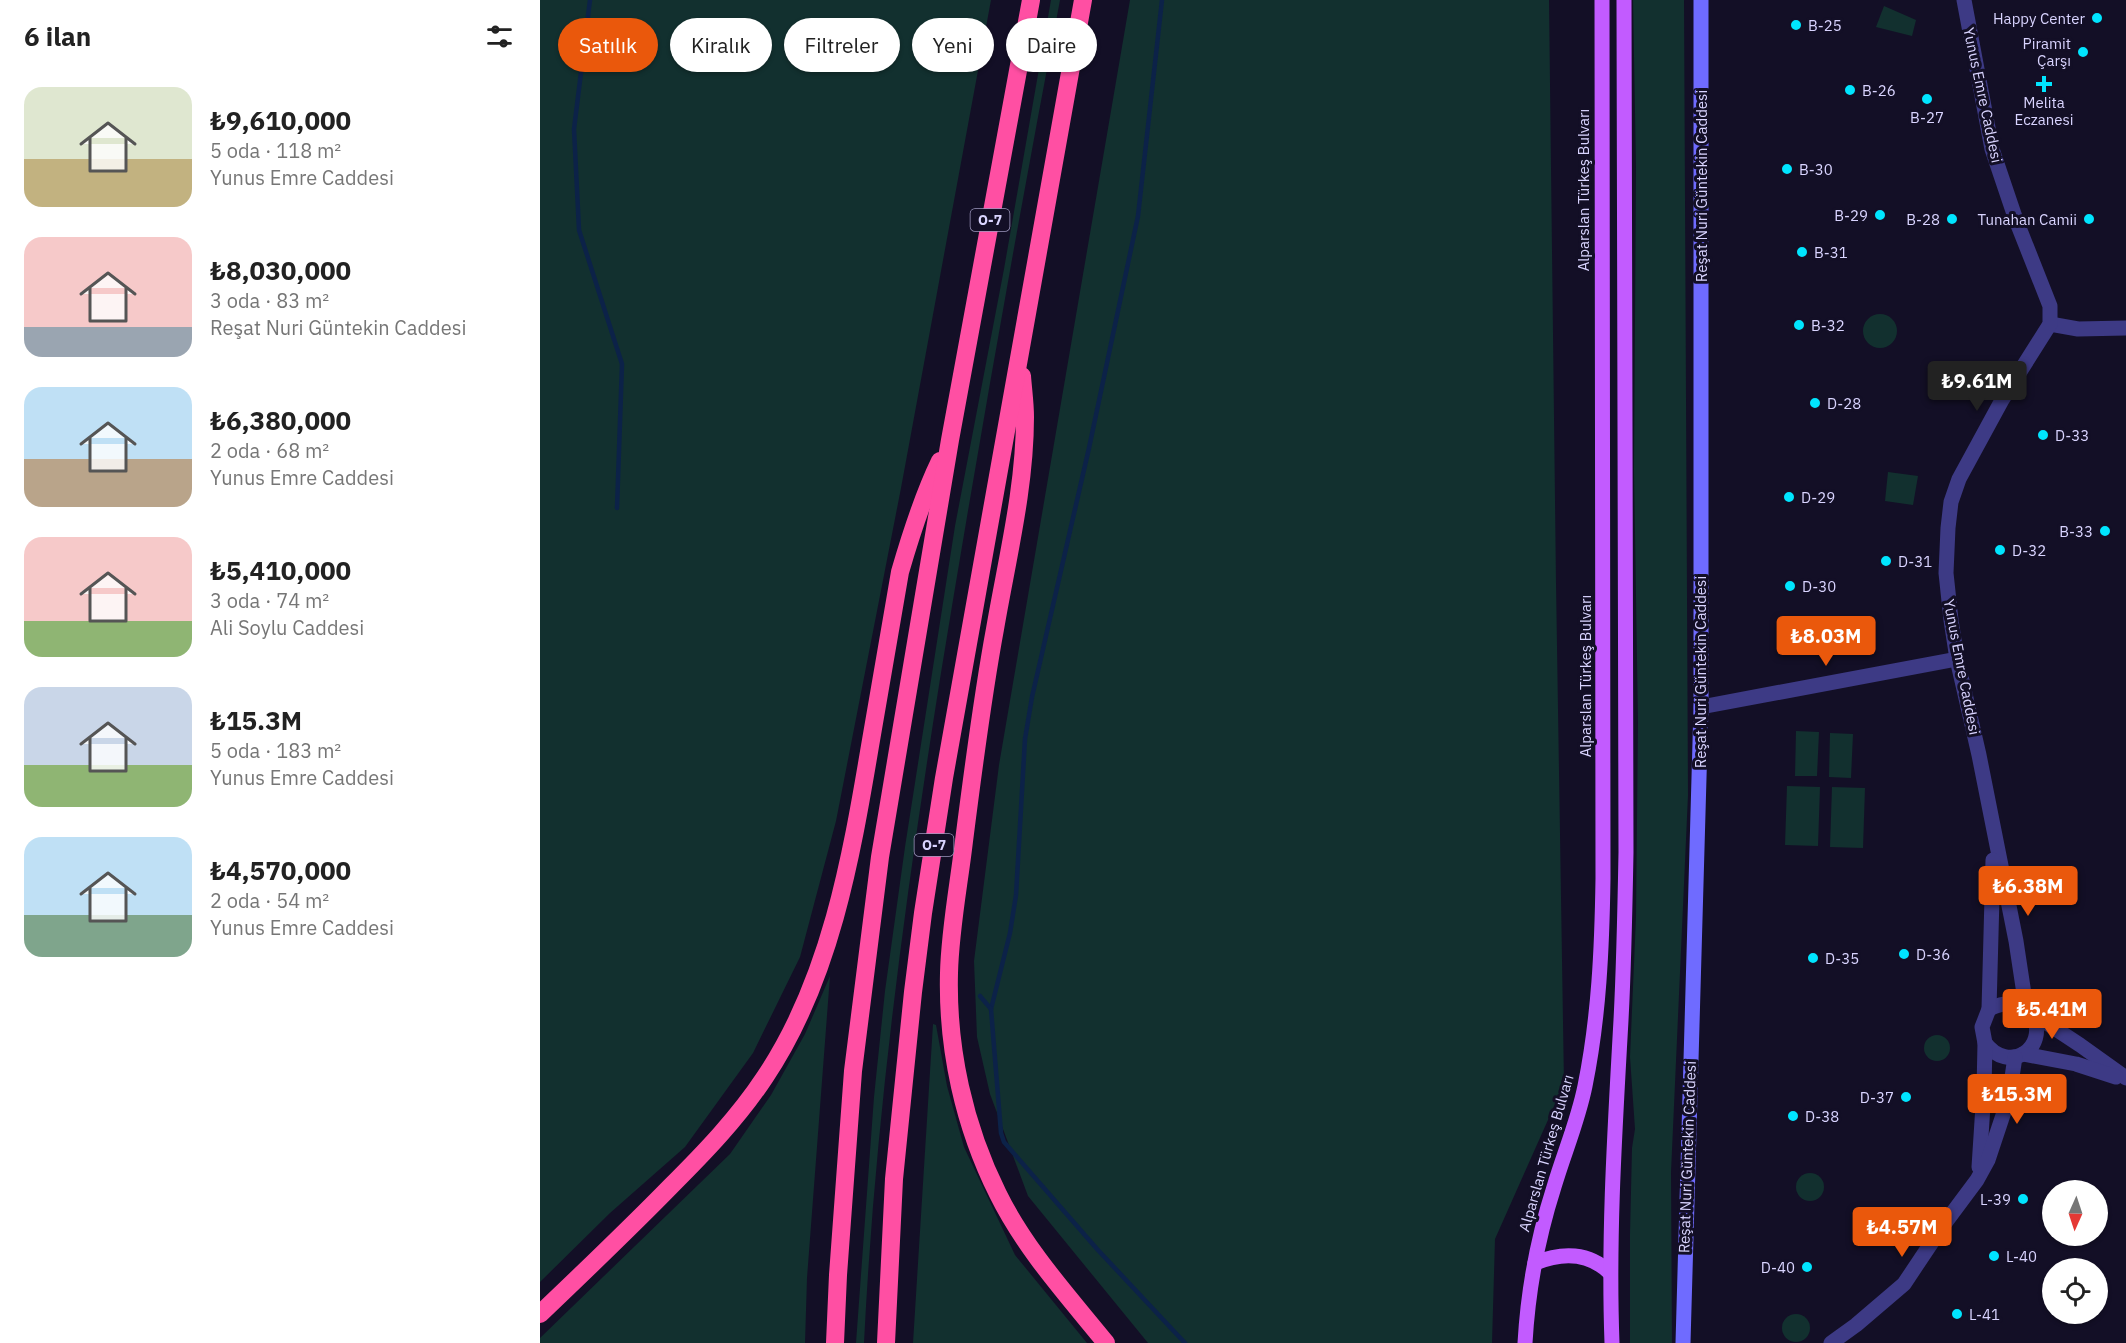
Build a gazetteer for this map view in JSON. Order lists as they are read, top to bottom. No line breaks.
{"streets":{"highway":["O-7"],"main road":["Reşat Nuri Güntekin Caddesi","Alparslan Türkeş Bulvarı"],"street":["Yunus Emre Caddesi"]},"places":{"other":["Happy Center","B-25","Piramit Çarşı","B-26","B-27","B-30","B-29","B-28","Tunahan Camii","B-31","B-32","D-28","D-33","D-29","B-33","D-32","D-31","D-30","D-36","D-35","D-37","D-38","L-39","L-40","D-40","L-41"],"health":["Melita Eczanesi"]},"north":"bottom","page":{"heading":"6 ilan","chip":["Satılık","Kiralık","Filtreler","Yeni","Daire"],"list":[{"name":"₺9,610,000","note":"5 oda · 118 m² · Yunus Emre Caddesi"},{"name":"₺8,030,000","note":"3 oda · 83 m² · Reşat Nuri Güntekin Caddesi"},{"name":"₺6,380,000","note":"2 oda · 68 m² · Yunus Emre Caddesi"},{"name":"₺5,410,000","note":"3 oda · 74 m² · Ali Soylu Caddesi"},{"name":"₺15.3M","note":"5 oda · 183 m² · Yunus Emre Caddesi"},{"name":"₺4,570,000","note":"2 oda · 54 m² · Yunus Emre Caddesi"}],"price":["₺9.61M","₺8.03M","₺6.38M","₺5.41M","₺15.3M","₺4.57M"]}}
